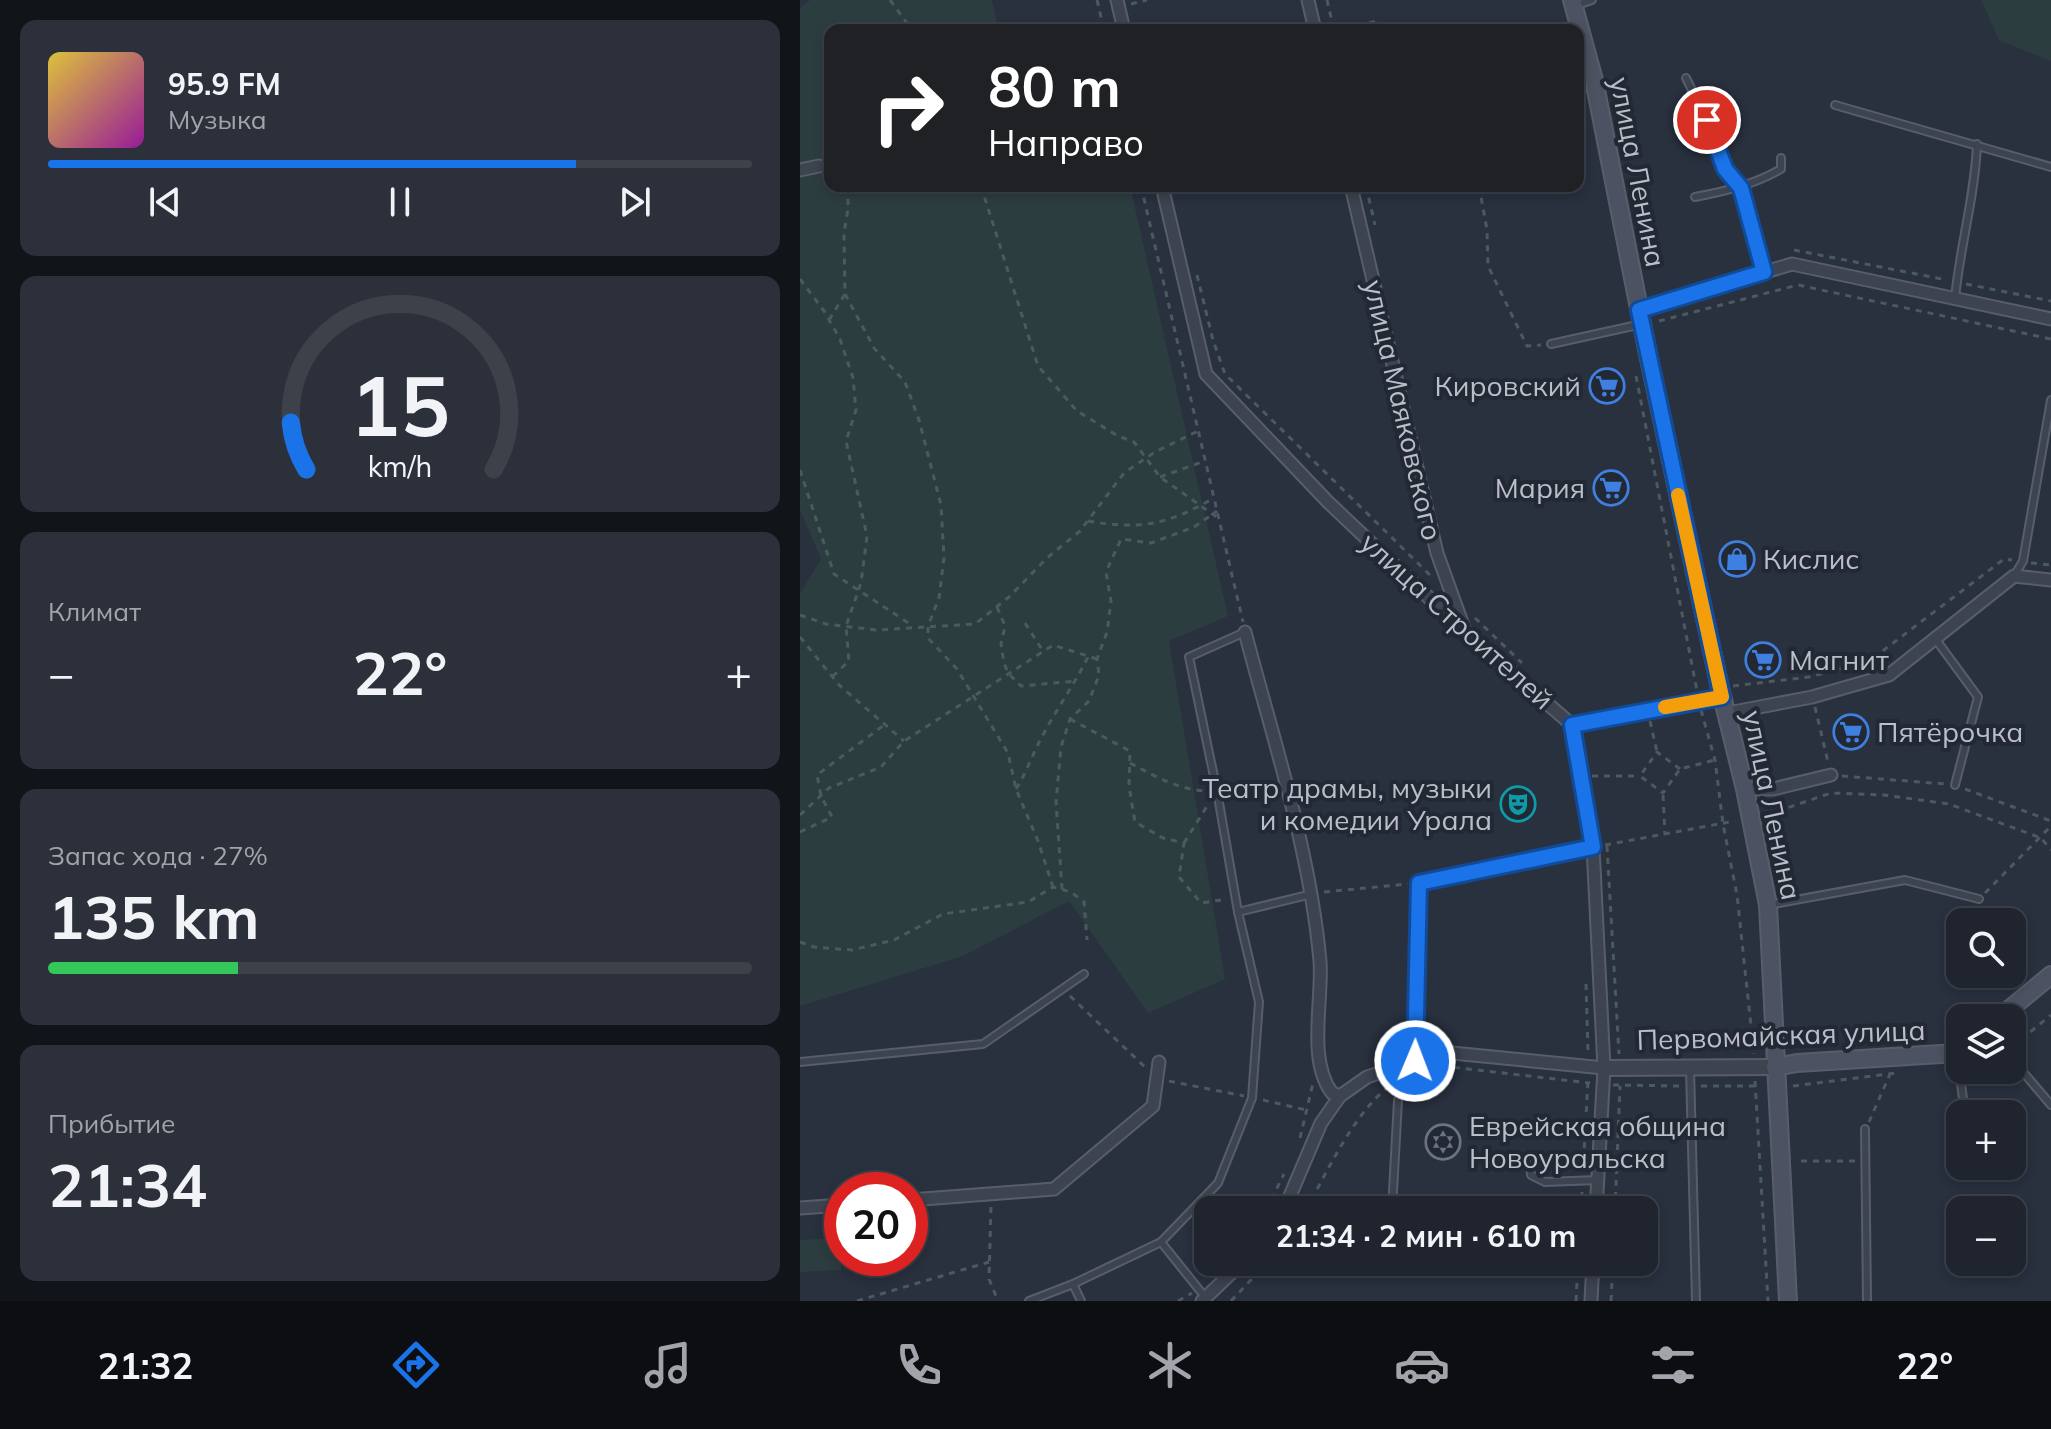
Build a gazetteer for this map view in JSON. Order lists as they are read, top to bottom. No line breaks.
{"streets":{"main road":["улица Ленина","Первомайская улица"],"street":["улица Маяковского","улица Строителей"]},"crossings":[["улица Ленина","Первомайская улица"],["улица Маяковского","улица Строителей"],["улица Строителей","Первомайская улица"]],"places":{"supermarket":["Кировский","Мария","Магнит","Пятёрочка"],"shop":["Кислис"],"theatre":["Театр драмы, музыки и комедии Урала"],"synagogue":["Еврейская община Новоуральска"]},"page":{"turn":["80 m","Направо"],"song":["95.9 FM","Музыка"],"tile":["Климат",["Запас хода · 27%","135 km"],["Прибытие","21:34"]],"heat":["−","22°","+"],"map_buttons":["+","−"],"limit":"20","trip":"21:34 · 2 мин · 610 m","tabs":["21:32","22°"],"gauge":["15","km/h"]}}
